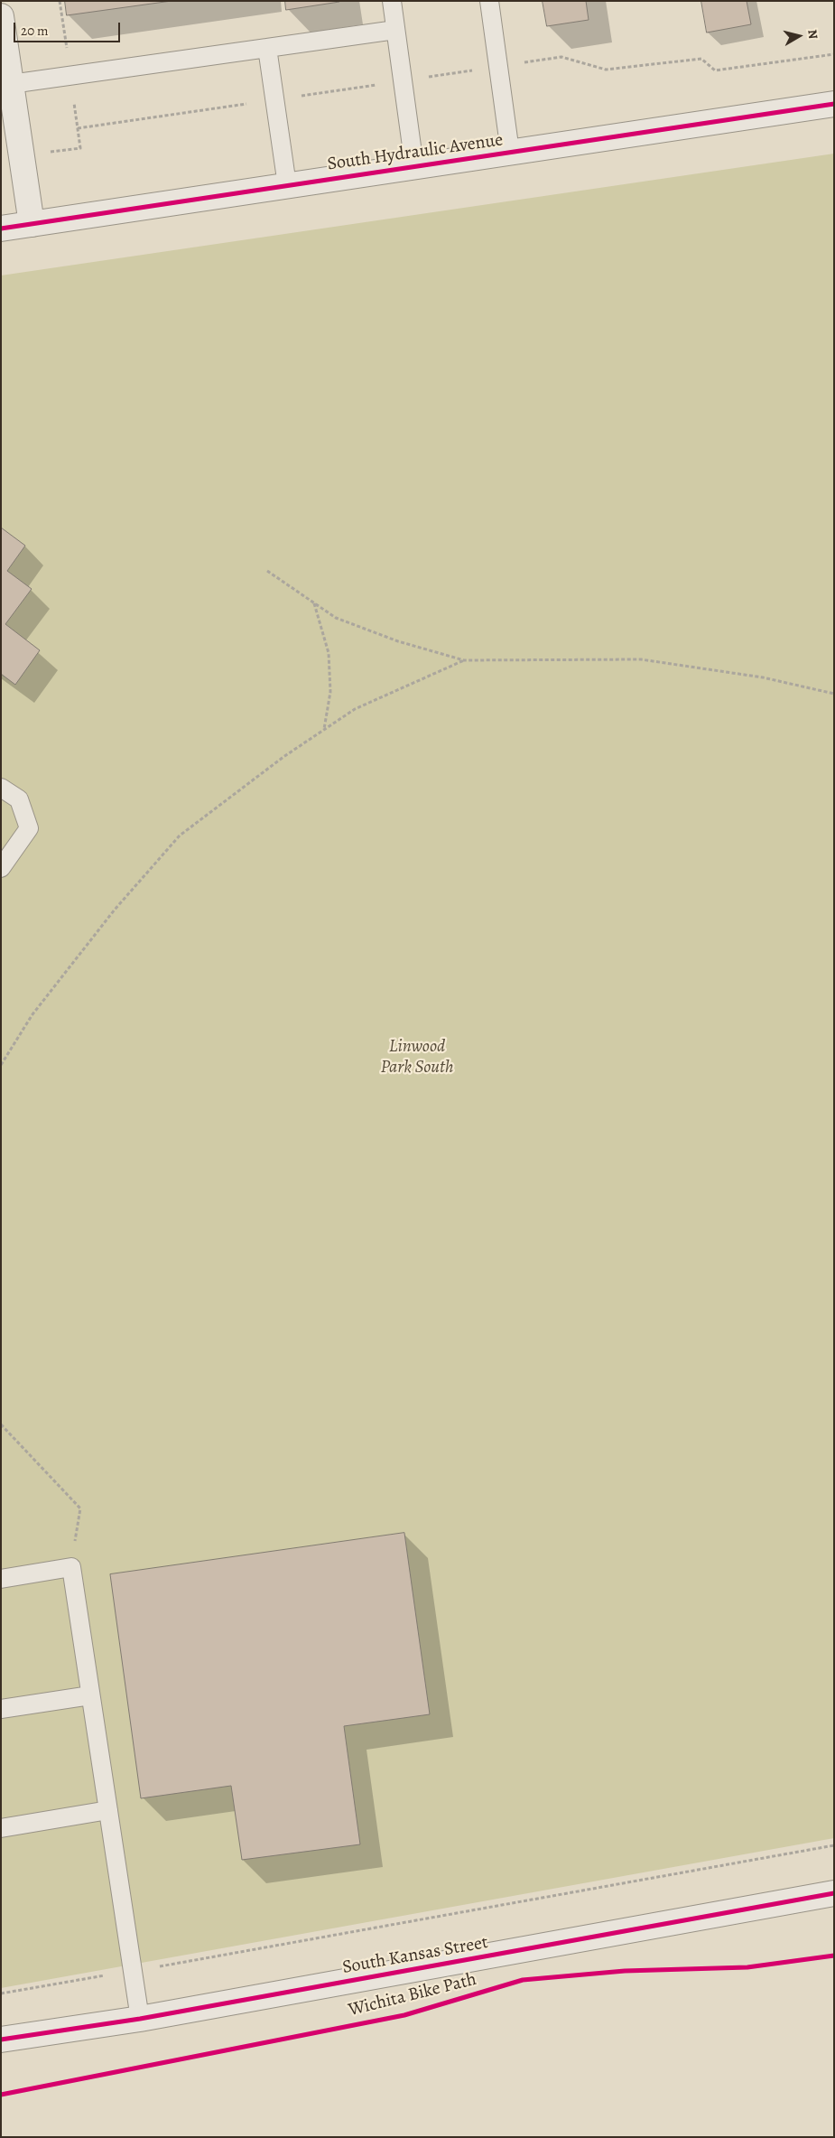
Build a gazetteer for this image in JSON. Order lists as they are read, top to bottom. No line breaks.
{"streets":{"street":["South Hydraulic Avenue","South Kansas Street"],"cycle path":["Wichita Bike Path"]},"parks":["Linwood Park South"],"scale_bar":"20 m","north":"right"}
